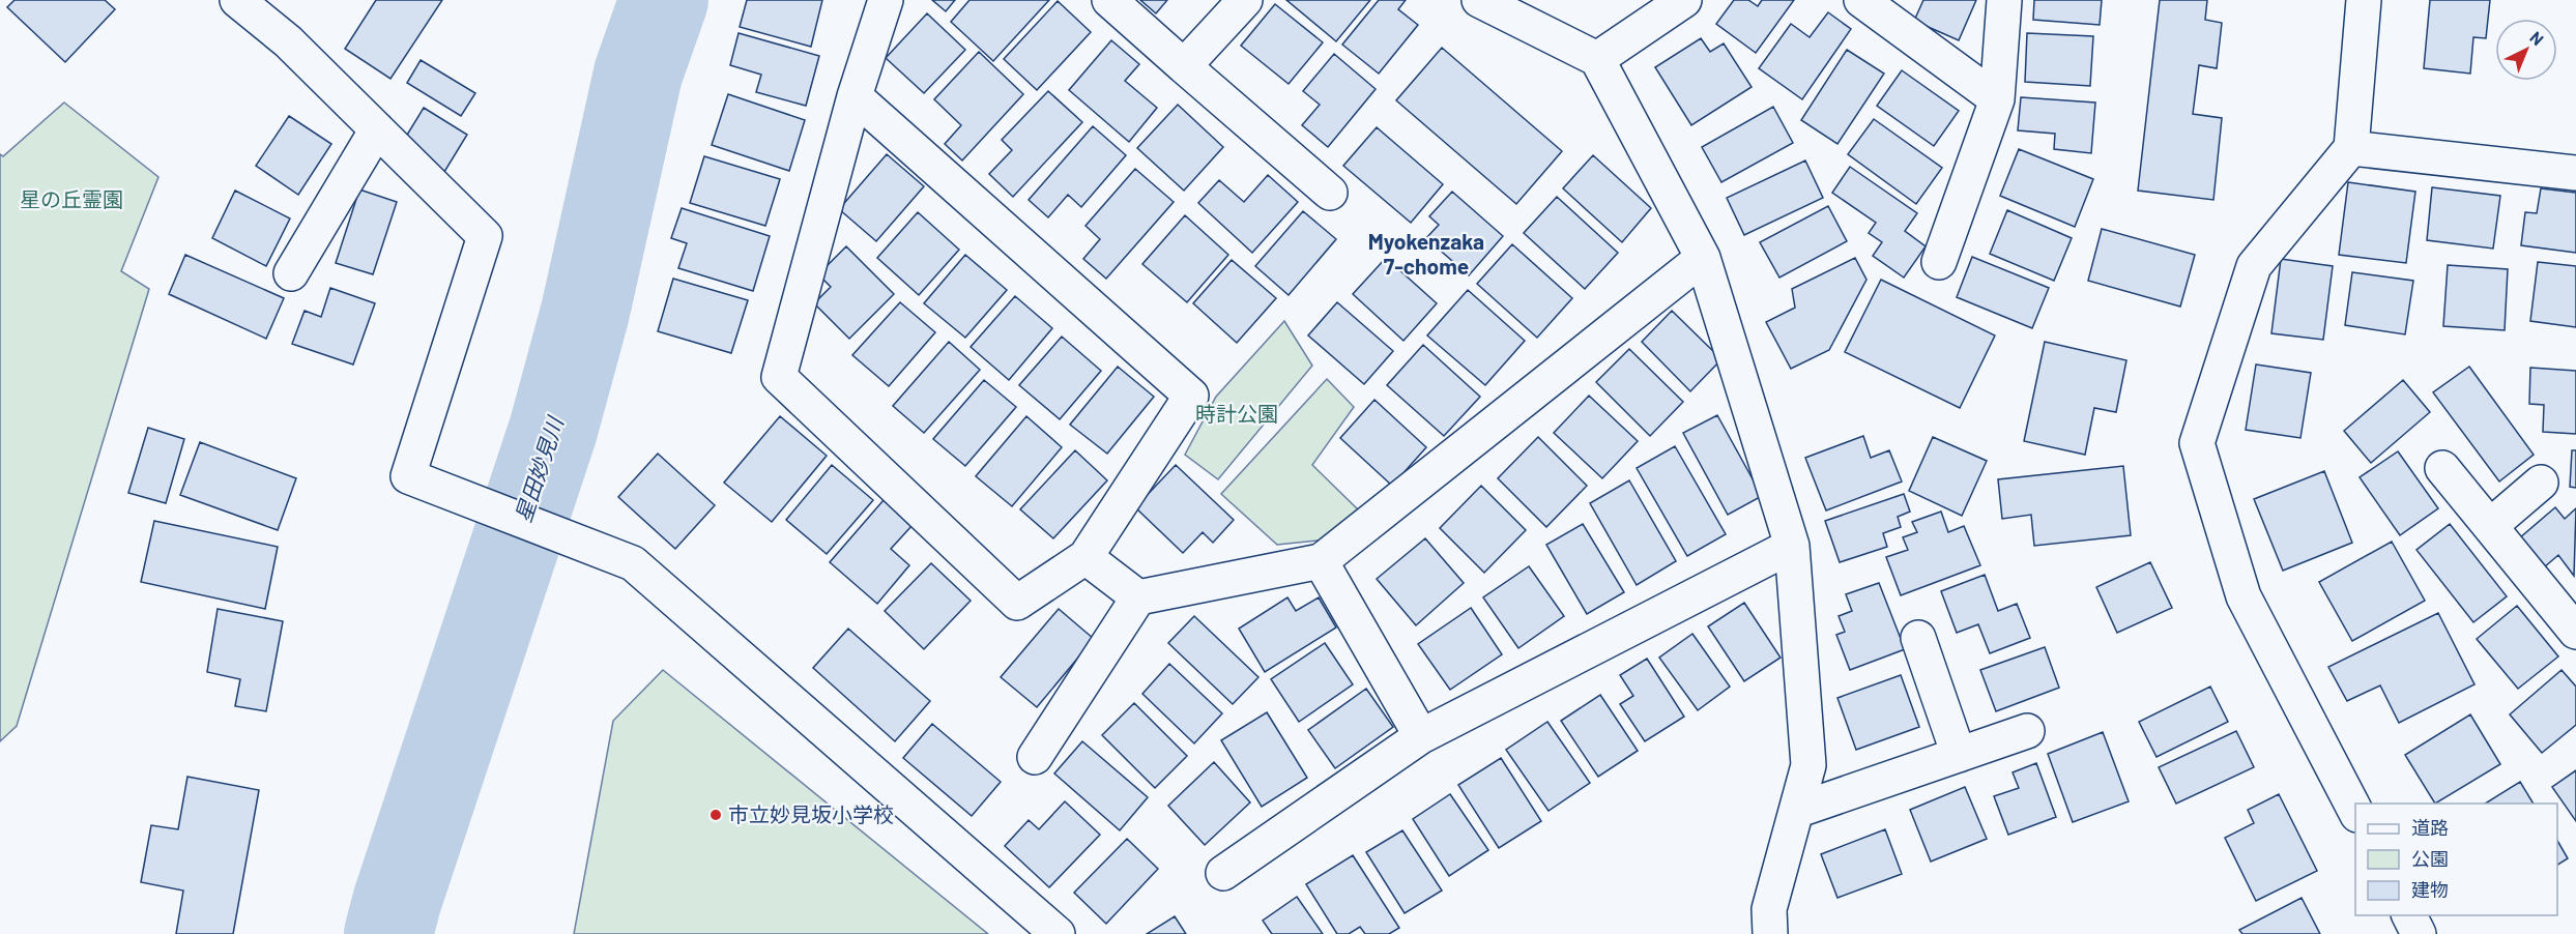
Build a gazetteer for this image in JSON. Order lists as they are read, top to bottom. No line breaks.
{"districts":["Myokenzaka 7-chome"],"water":["星田妙見川"],"parks":["星の丘霊園","時計公園"],"places":["市立妙見坂小学校"],"legend":["道路","公園","建物"],"north":"top right"}
